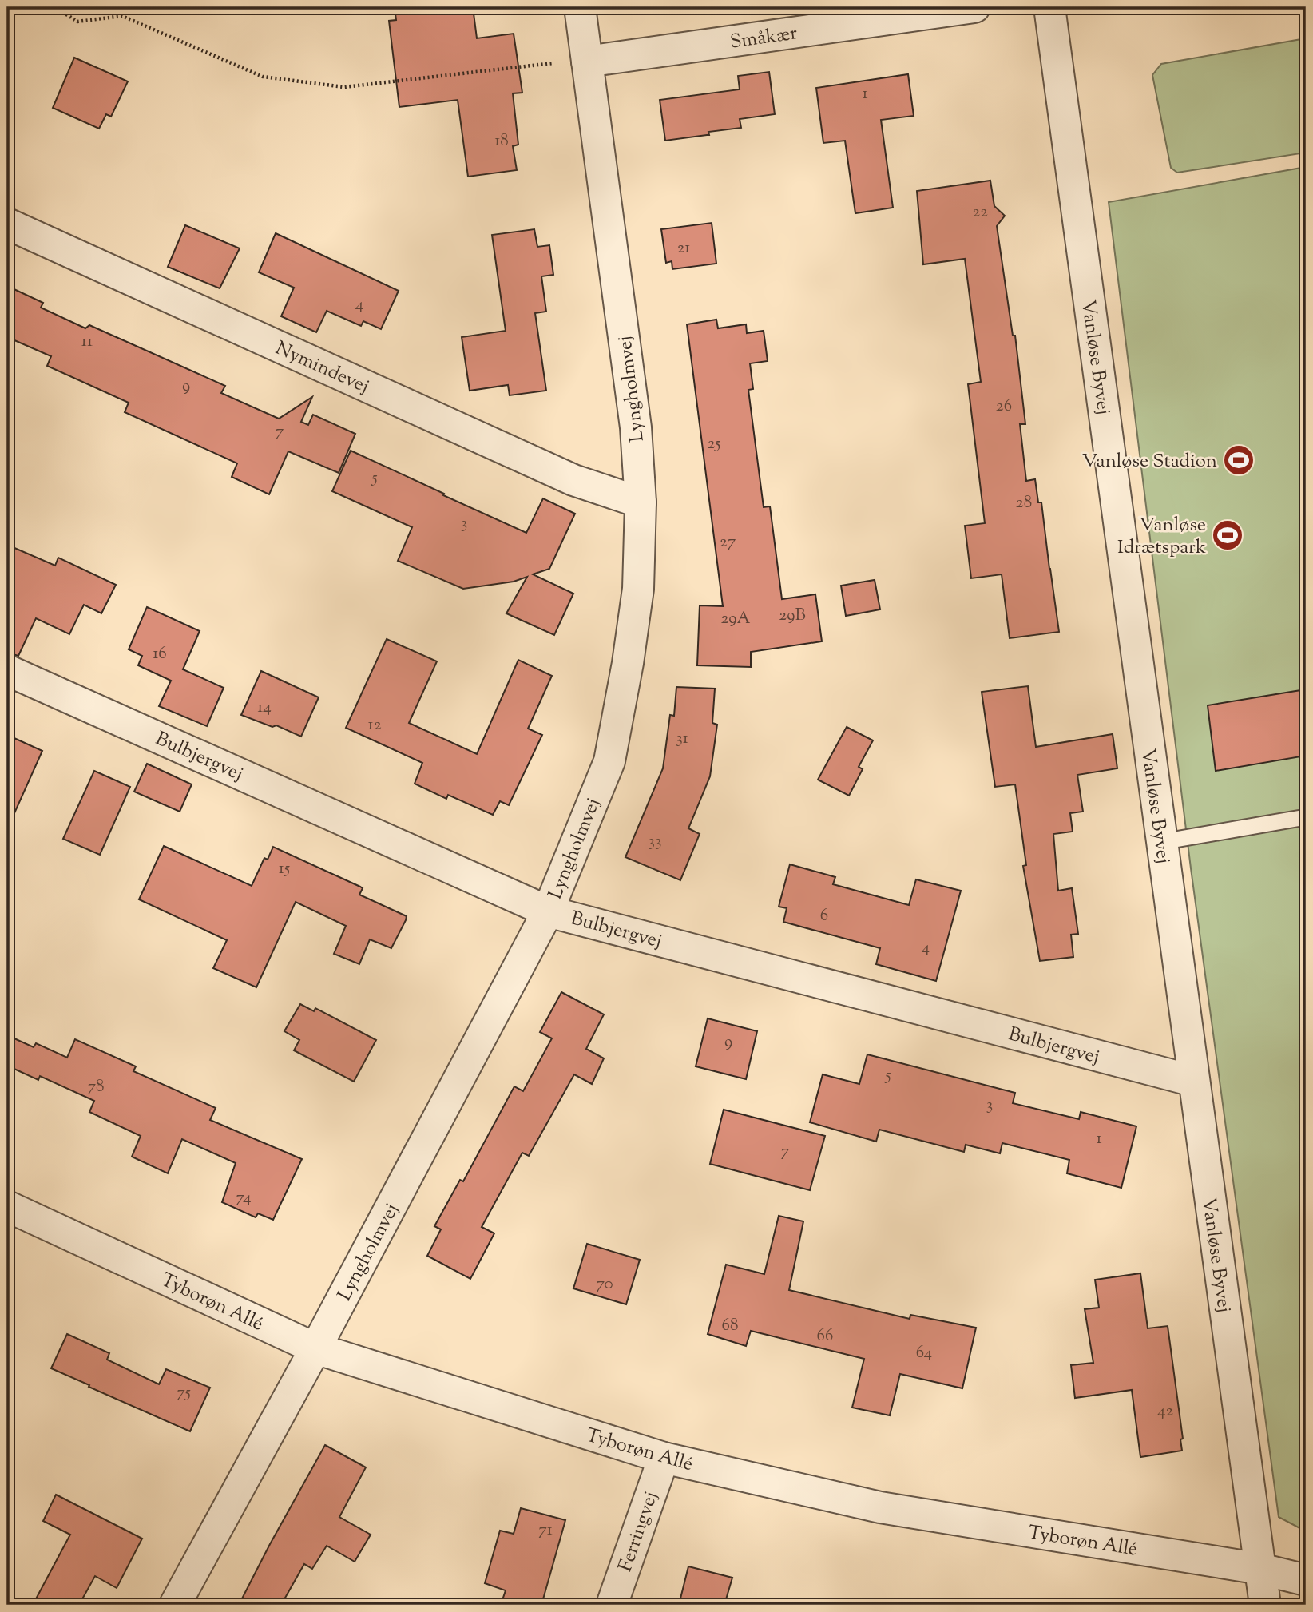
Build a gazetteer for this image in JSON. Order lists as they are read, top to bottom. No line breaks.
{"streets":{"street":["Småkær","Vanløse Byvej","Nymindevej","Lyngholmvej","Bulbjergvej","Tyborøn Allé","Ferringvej"]},"crossings":[["Småkær","Lyngholmvej"],["Vanløse Byvej","Bulbjergvej"],["Vanløse Byvej","Tyborøn Allé"],["Nymindevej","Lyngholmvej"],["Lyngholmvej","Bulbjergvej"],["Lyngholmvej","Tyborøn Allé"],["Tyborøn Allé","Ferringvej"]],"places":{"sports":["Vanløse Stadion","Vanløse Idrætspark"]},"house_numbers":["1","18","22","21","4","11","9","26","7","25","5","28","3","27","29B","29A","16","14","12","31","33","15","6","4","9","5","78","3","1","7","74","70","68","66","64","75","42","71"]}
